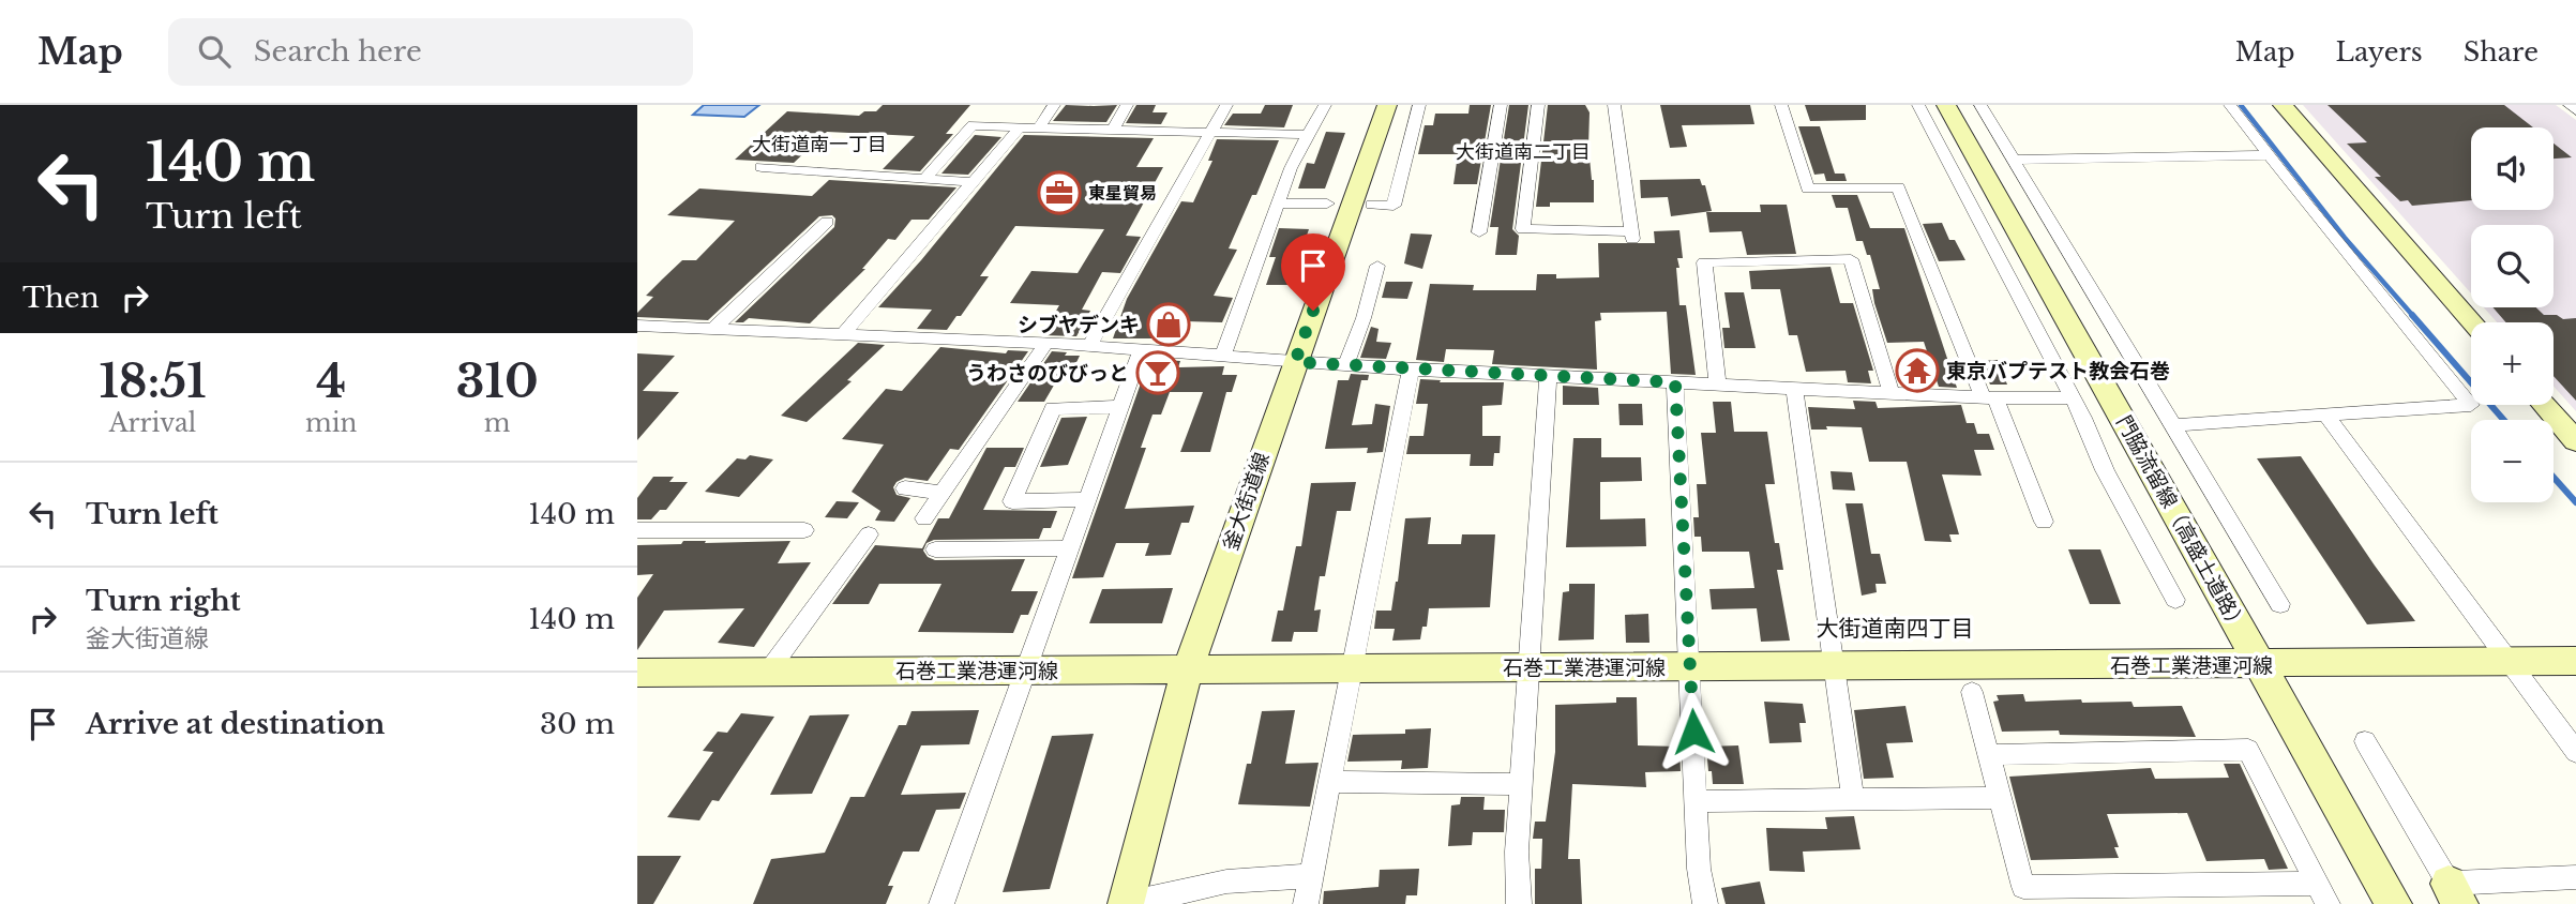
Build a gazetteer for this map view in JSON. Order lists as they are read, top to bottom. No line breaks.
{"streets":{"street":["釜大街道線","門脇流留線（高盛土道路）","石巻工業港運河線"]},"crossings":[["釜大街道線","石巻工業港運河線"],["門脇流留線（高盛土道路）","石巻工業港運河線"]],"districts":["大街道南一丁目","大街道南二丁目","大街道南四丁目"],"places":{"office":["東星貿易"],"shop":["シブヤデンキ"],"temple":["東京バプテスト教会石巻"],"bar":["うわさのびびっと"]},"page":{"header":"Map","search":"Search here","nav":["Map","Layers","Share"],"turn":["140 m","Turn left"],"map_buttons":["+","−"],"then":"Then","eta":["18:51","Arrival","4","min","310","m"],"list":[{"name":"Turn left","value":"140 m"},{"name":"Turn right","note":"釜大街道線","value":"140 m"},{"name":"Arrive at destination","value":"30 m"}]}}
